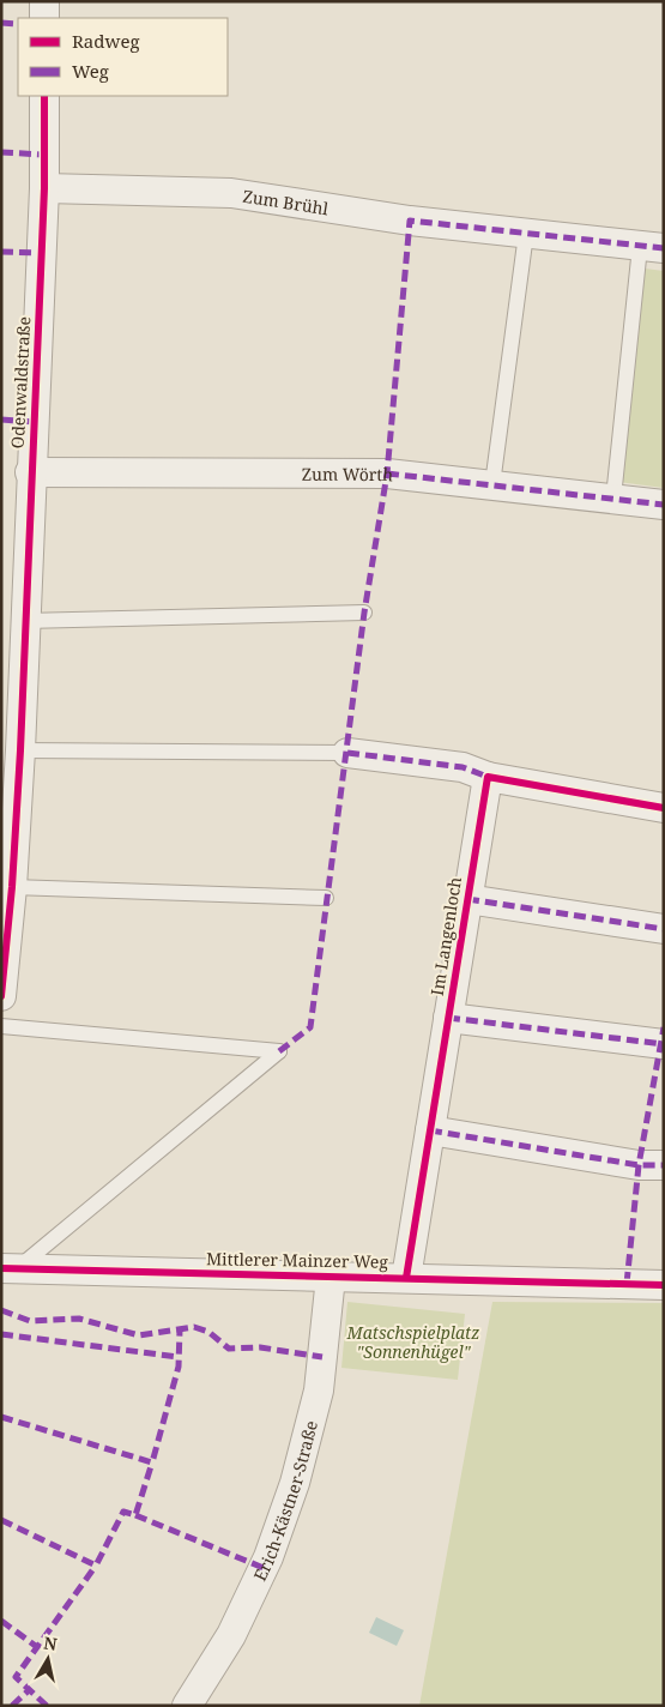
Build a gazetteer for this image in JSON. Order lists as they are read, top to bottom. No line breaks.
{"streets":{"street":["Zum Brühl","Odenwaldstraße","Zum Wörth","Im Langenloch","Mittlerer Mainzer Weg","Erich-Kästner-Straße"]},"crossings":[["Zum Brühl","Odenwaldstraße"],["Zum Brühl","Zum Wörth"],["Odenwaldstraße","Zum Wörth"],["Im Langenloch","Mittlerer Mainzer Weg"],["Mittlerer Mainzer Weg","Erich-Kästner-Straße"]],"parks":["Matschspielplatz \"Sonnenhügel\""],"legend":["Radweg","Weg"],"north":"top"}
